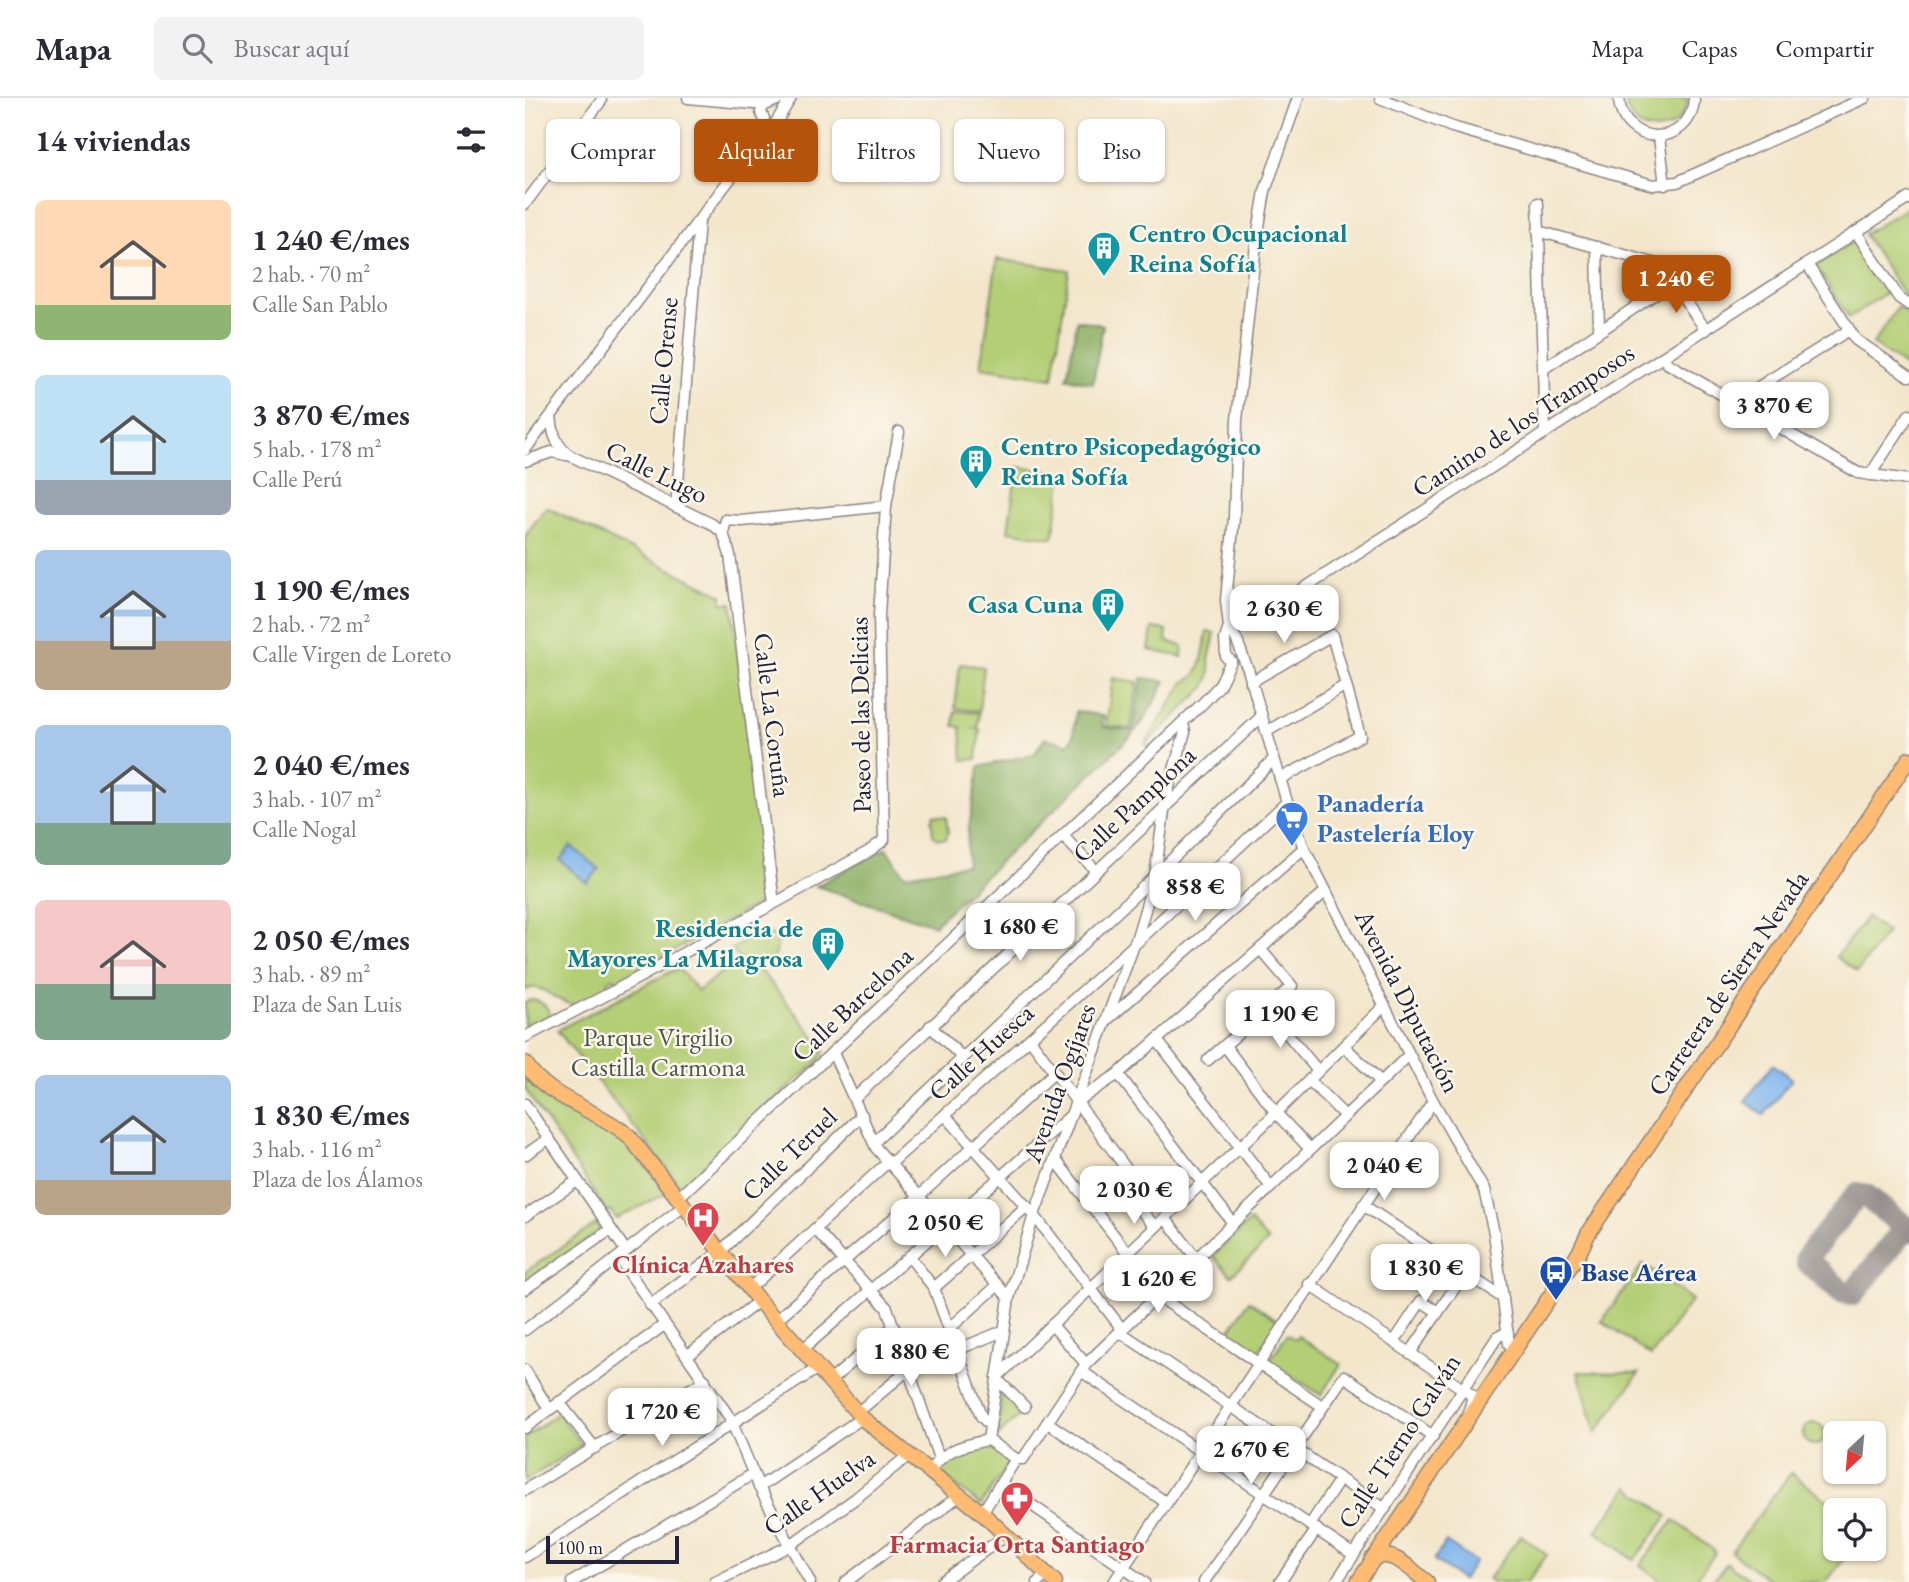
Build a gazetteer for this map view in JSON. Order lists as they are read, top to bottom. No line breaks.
{"streets":{"main road":["Carretera de Sierra Nevada","Calle Tierno Galván"],"street":["Calle Orense","Camino de los Tramposos","Calle Lugo","Calle La Coruña","Paseo de las Delicias","Calle Pamplona","Avenida Diputación","Calle Barcelona","Calle Huesca","Avenida Ogíjares","Calle Teruel","Calle Huelva"]},"crossings":[["Calle Orense","Calle Lugo"],["Camino de los Tramposos","Avenida Diputación"],["Calle Lugo","Calle La Coruña"],["Calle La Coruña","Paseo de las Delicias"],["Calle Pamplona","Avenida Diputación"],["Calle Pamplona","Avenida Ogíjares"],["Carretera de Sierra Nevada","Avenida Diputación"],["Carretera de Sierra Nevada","Calle Tierno Galván"],["Avenida Diputación","Calle Barcelona"],["Avenida Diputación","Calle Huesca"],["Avenida Diputación","Calle Tierno Galván"],["Calle Barcelona","Avenida Ogíjares"],["Calle Huesca","Avenida Ogíjares"]],"parks":["Parque Virgilio Castilla Carmona"],"places":{"building":["Centro Ocupacional Reina Sofía","Centro Psicopedagógico Reina Sofía","Casa Cuna","Residencia de Mayores La Milagrosa"],"supermarket":["Panadería Pastelería Eloy"],"hospital":["Clínica Azahares"],"bus stop":["Base Aérea"],"pharmacy":["Farmacia Orta Santiago"]},"scale_bar":"100 m","north":"bottom left","page":{"header":"Mapa","search":"Buscar aquí","nav":["Mapa","Capas","Compartir"],"heading":"14 viviendas","chip":["Comprar","Alquilar","Filtros","Nuevo","Piso"],"list":[{"name":"1 240 €/mes","note":"2 hab. · 70 m² · Calle San Pablo"},{"name":"3 870 €/mes","note":"5 hab. · 178 m² · Calle Perú"},{"name":"1 190 €/mes","note":"2 hab. · 72 m² · Calle Virgen de Loreto"},{"name":"2 040 €/mes","note":"3 hab. · 107 m² · Calle Nogal"},{"name":"2 050 €/mes","note":"3 hab. · 89 m² · Plaza de San Luis"},{"name":"1 830 €/mes","note":"3 hab. · 116 m² · Plaza de los Álamos"}],"price":["1 240 €","3 870 €","2 630 €","858 €","1 680 €","1 190 €","2 040 €","2 030 €","2 050 €","1 830 €","1 620 €","1 880 €","1 720 €","2 670 €"],"scale":"100 m"}}
